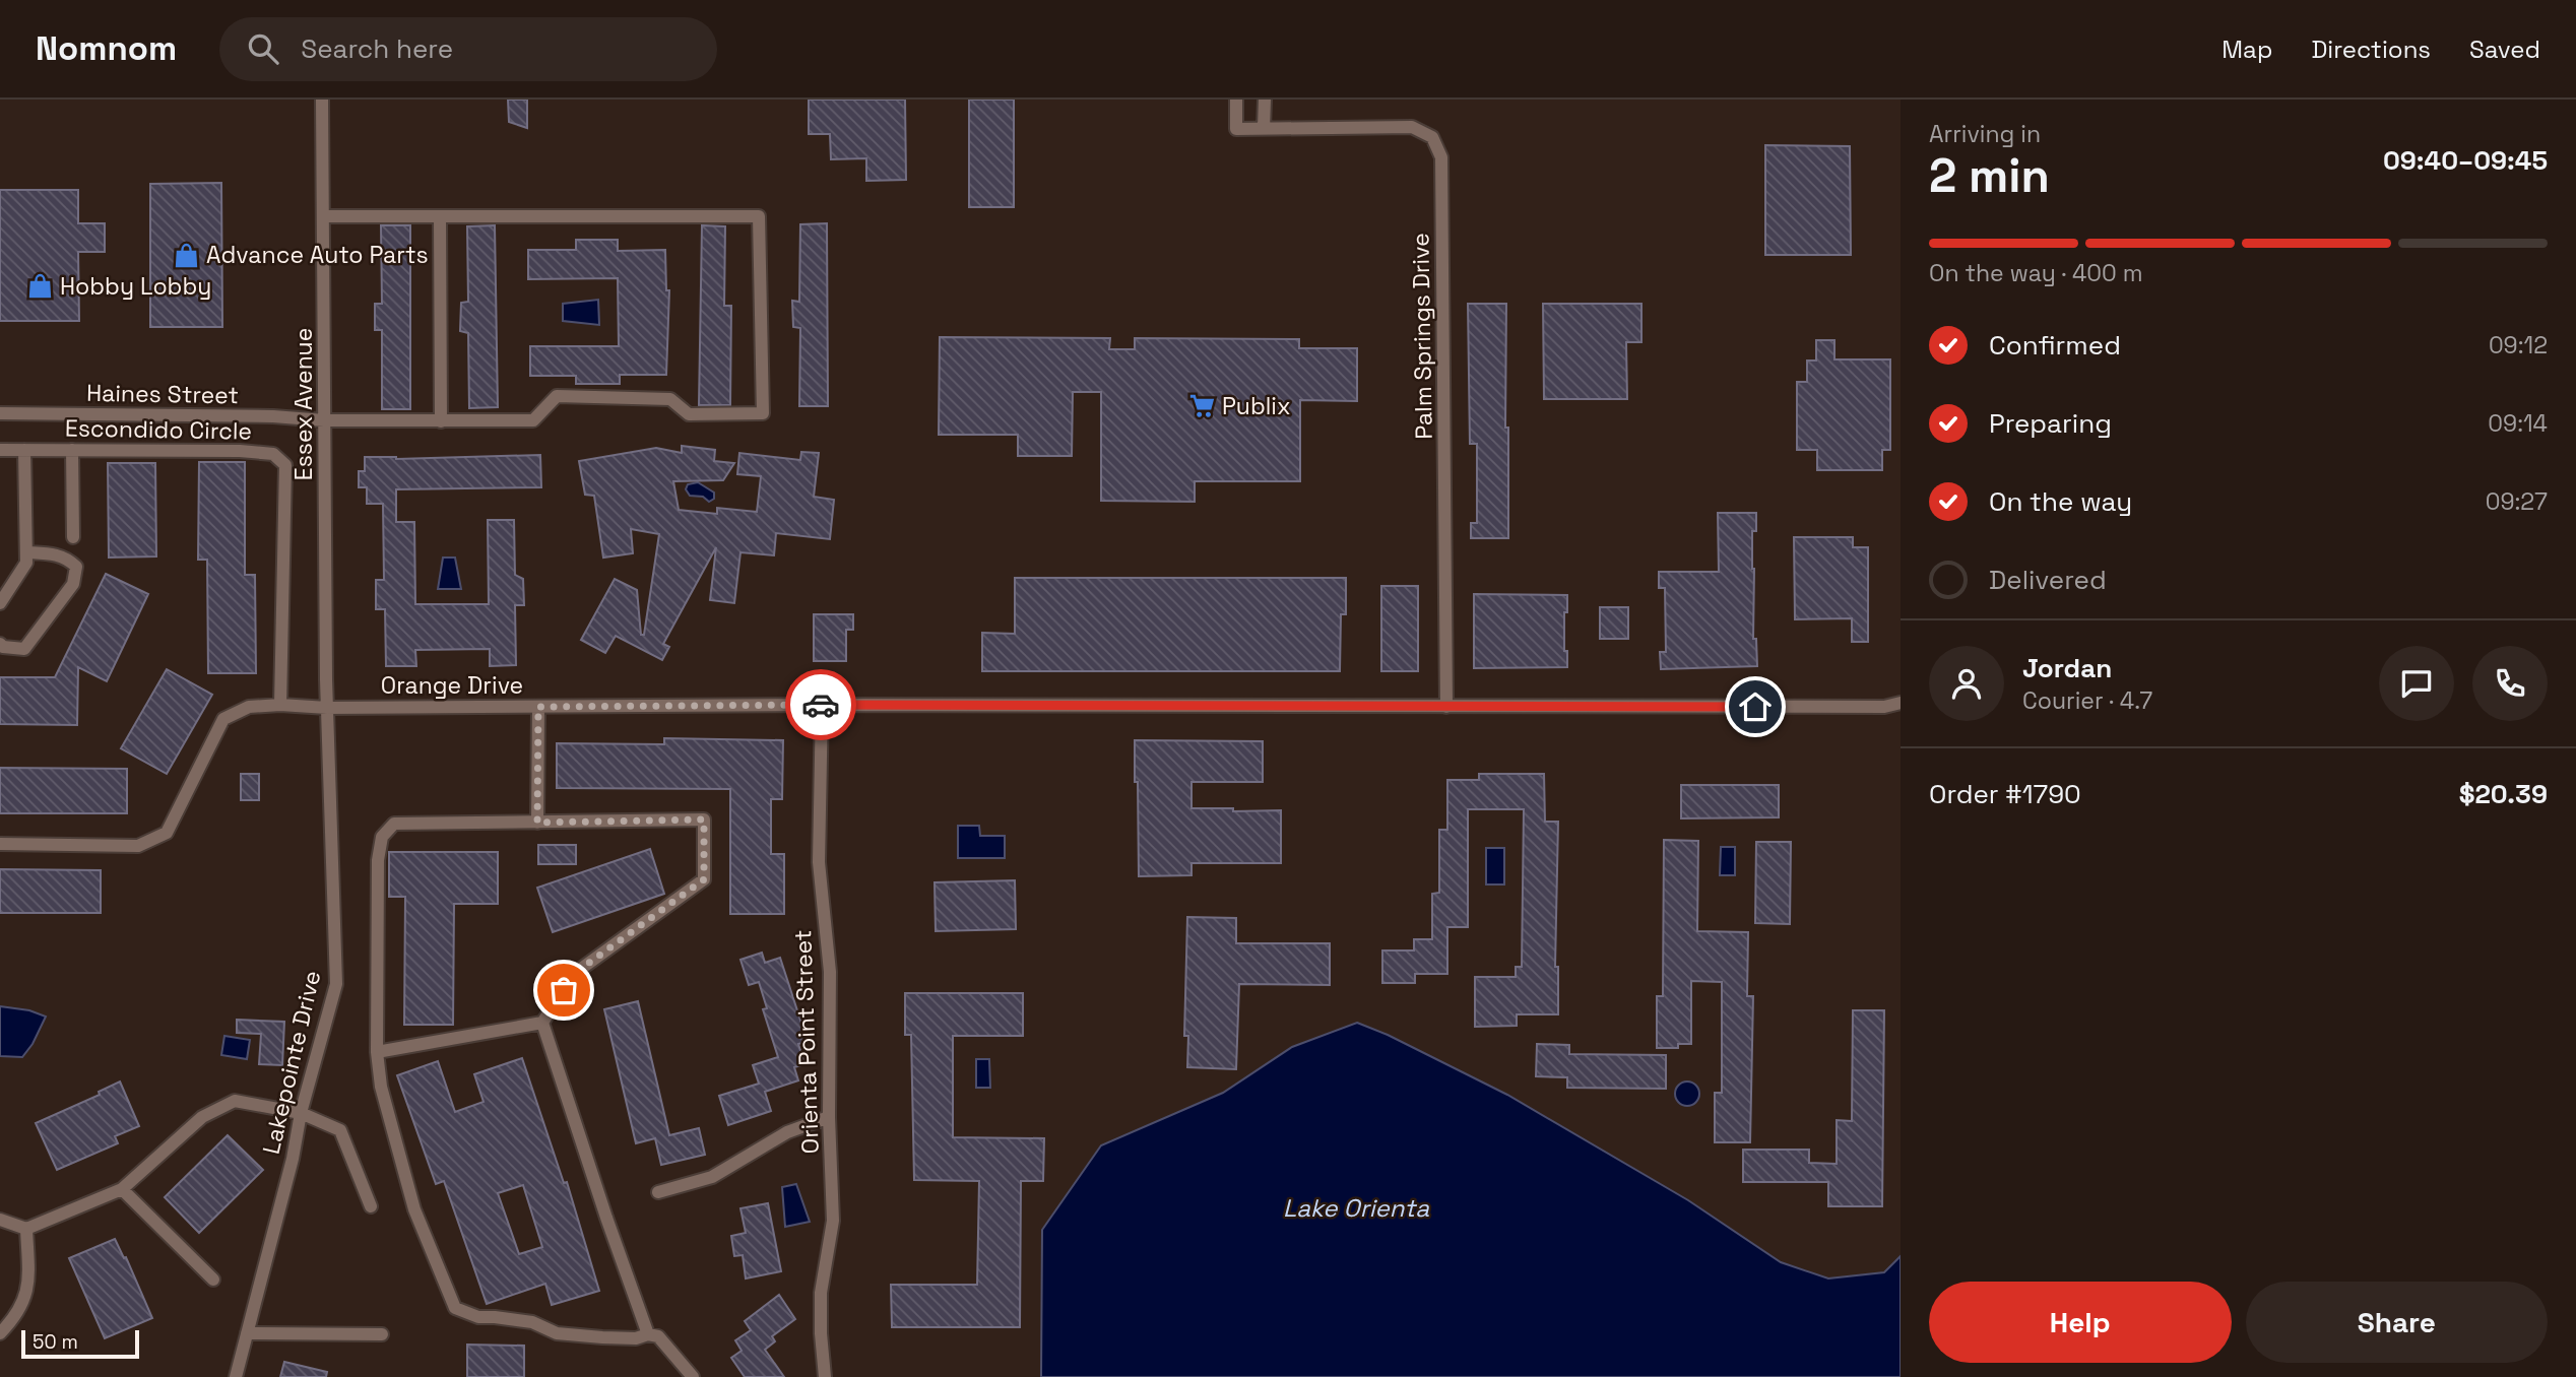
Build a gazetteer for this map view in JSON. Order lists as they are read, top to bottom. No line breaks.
{"streets":{"street":["Palm Springs Drive","Haines Street","Essex Avenue","Escondido Circle","Orange Drive","Orienta Point Street","Lakepointe Drive"]},"crossings":[["Palm Springs Drive","Orange Drive"],["Haines Street","Essex Avenue"],["Essex Avenue","Orange Drive"],["Essex Avenue","Lakepointe Drive"],["Orange Drive","Orienta Point Street"],["Orange Drive","Lakepointe Drive"]],"water":["Lake Orienta"],"places":{"shop":["Advance Auto Parts","Hobby Lobby"],"supermarket":["Publix"]},"scale_bar":"50 m","page":{"header":"Nomnom","search":"Search here","nav":["Map","Directions","Saved"],"heading":["2 min","Arriving in","09:40–09:45"],"panel":["Jordan","Courier · 4.7","Order #1790","$20.39"],"bar":"On the way · 400 m","list":[["Confirmed","09:12"],["Preparing","09:14"],["On the way","09:27"],"Delivered"],"buttons":["Help","Share"],"scale":"50 m"}}
